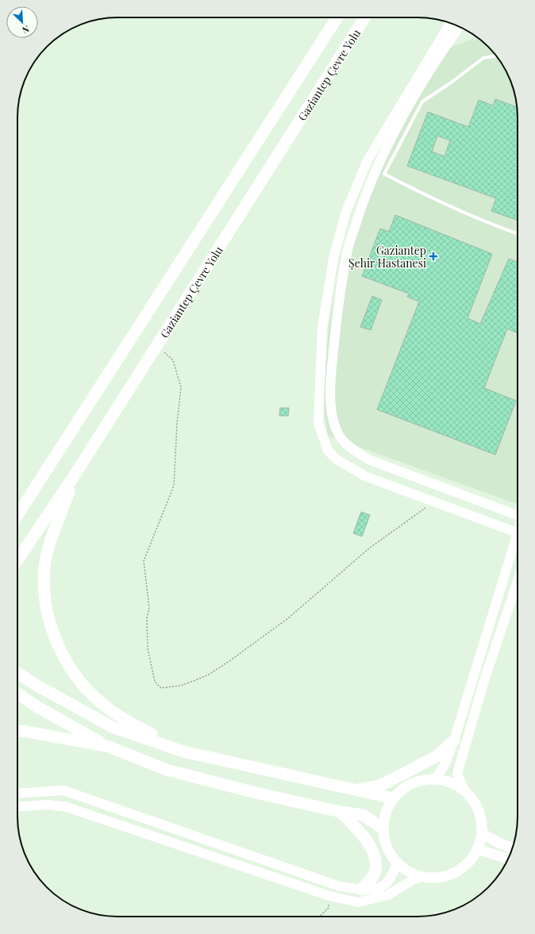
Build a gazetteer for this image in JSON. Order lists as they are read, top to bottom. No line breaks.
{"streets":{"highway":["Gaziantep Çevre Yolu"]},"places":{"health":["Gaziantep Şehir Hastanesi"]},"north":"bottom right"}
